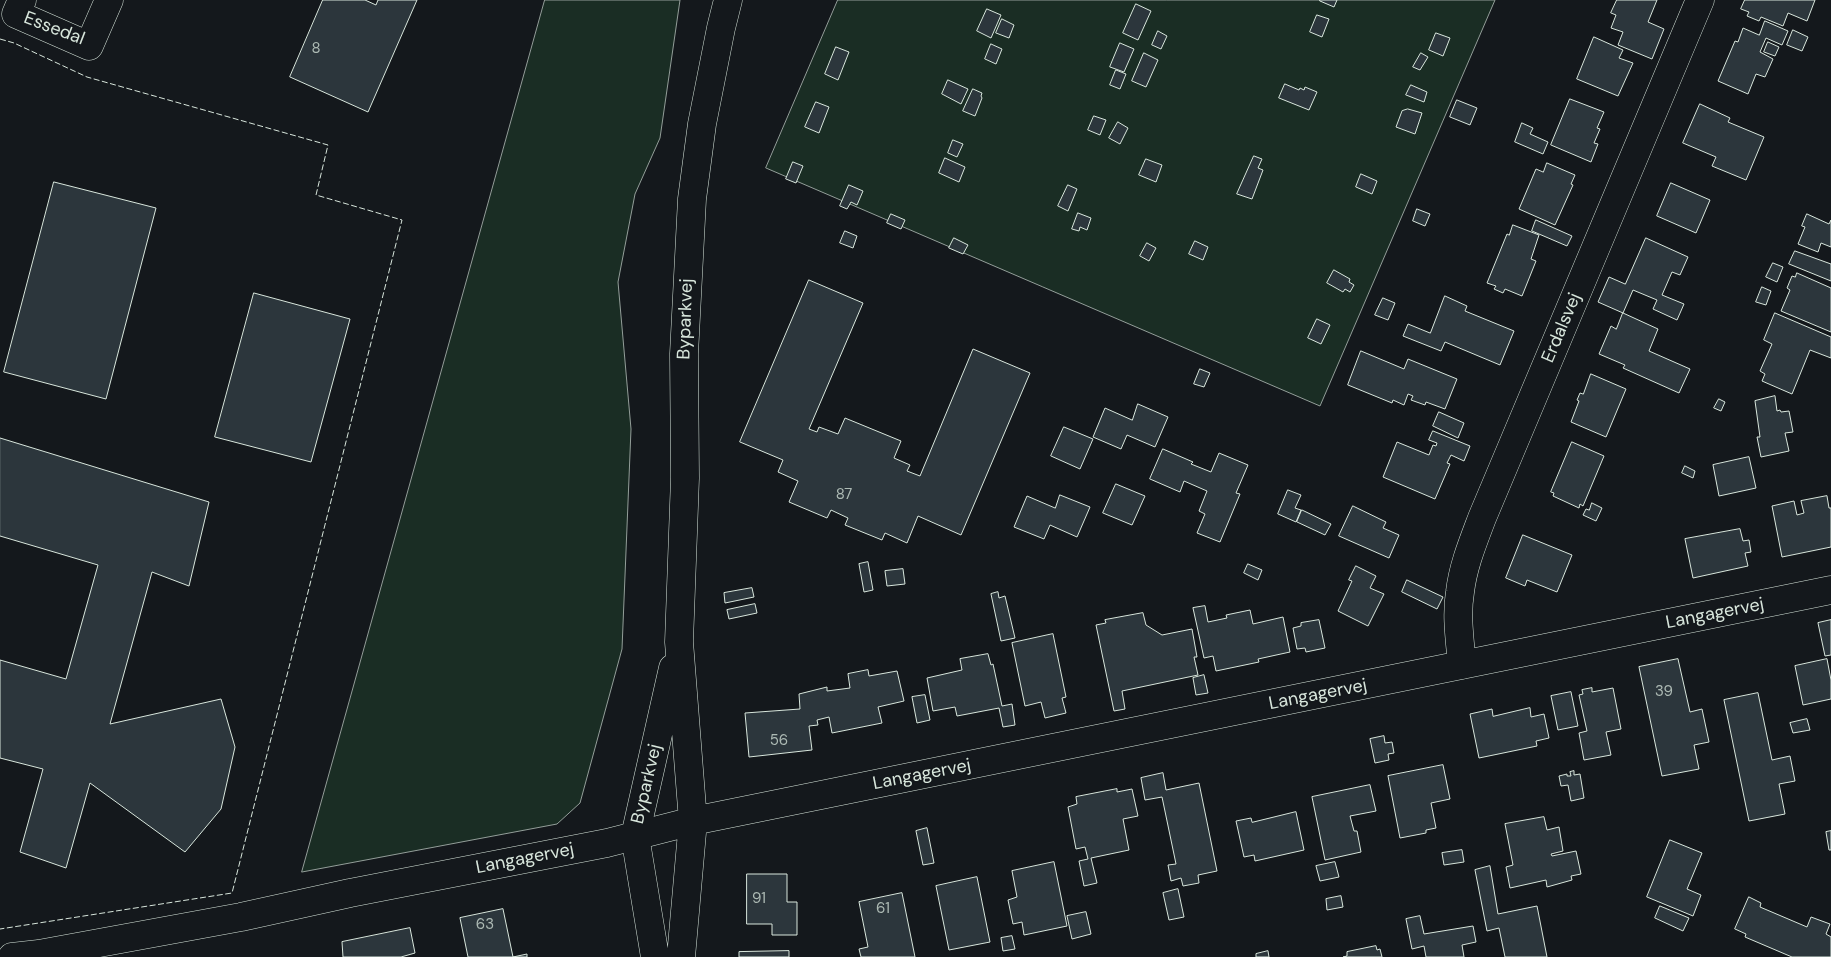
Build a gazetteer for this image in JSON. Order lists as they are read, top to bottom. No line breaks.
{"streets":{"street":["Essedal","Byparkvej","Erdalsvej","Langagervej"]},"crossings":[["Byparkvej","Langagervej"],["Erdalsvej","Langagervej"]],"house_numbers":["8","87","39","56","91","61","63"]}
